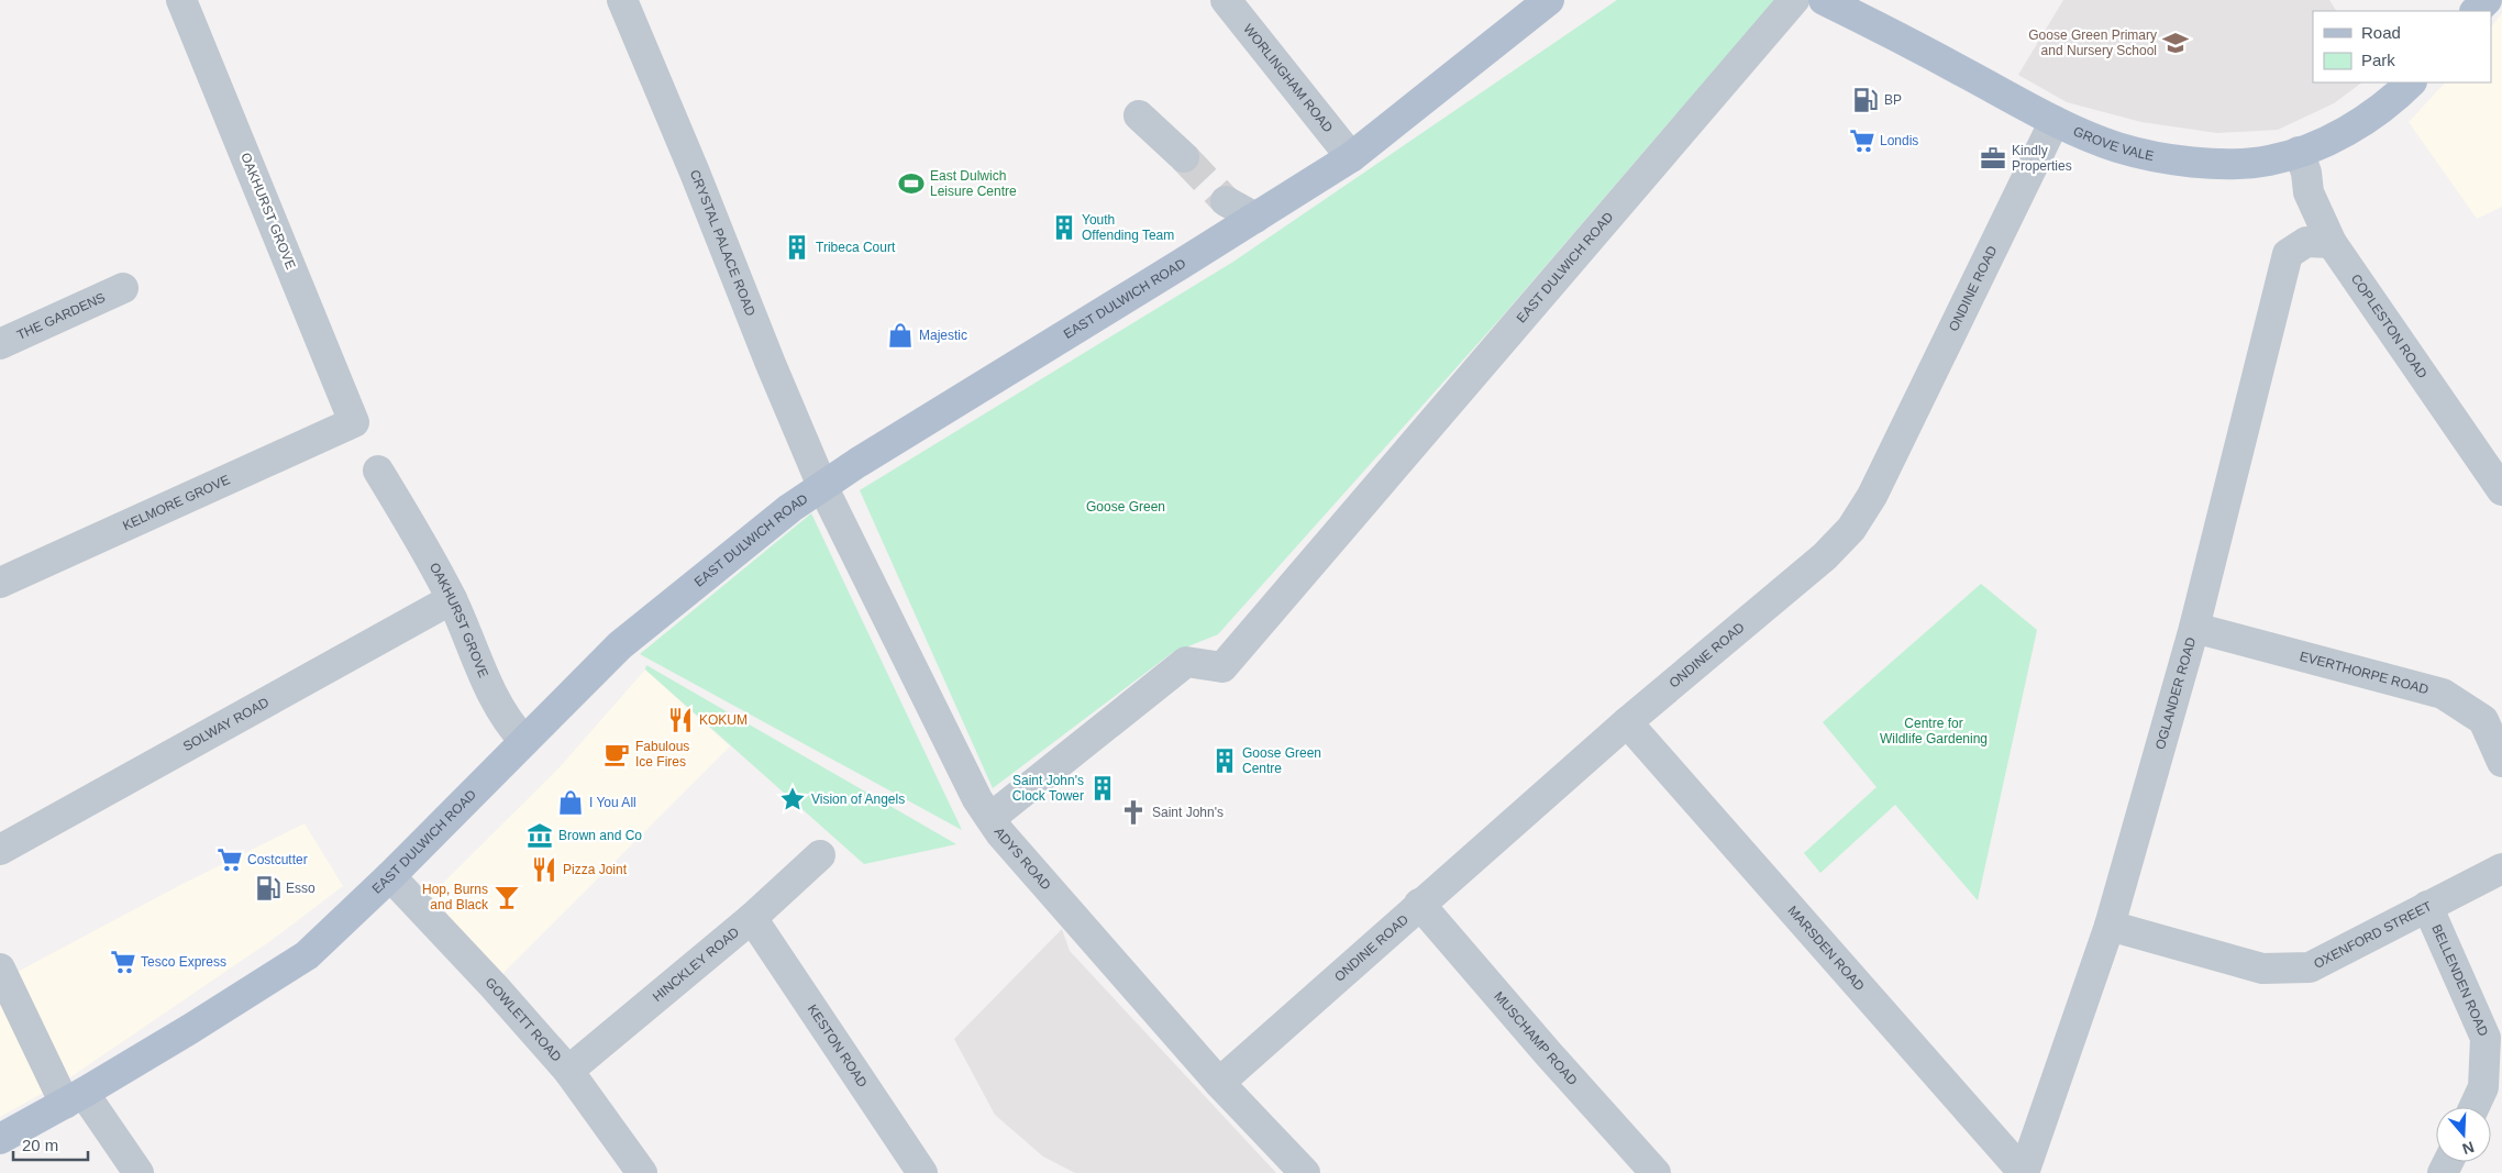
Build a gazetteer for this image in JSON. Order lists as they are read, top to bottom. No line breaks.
{"streets":{"main road":["GROVE VALE","EAST DULWICH ROAD"],"street":["WORLINGHAM ROAD","OAKHURST GROVE","CRYSTAL PALACE ROAD","ONDINE ROAD","THE GARDENS","COPLESTON ROAD","KELMORE GROVE","EVERTHORPE ROAD","OGLANDER ROAD","SOLWAY ROAD","ADYS ROAD","OXENFORD STREET","MARSDEN ROAD","HINCKLEY ROAD","BELLENDEN ROAD","GOWLETT ROAD","MUSCHAMP ROAD","KESTON ROAD"]},"crossings":[["WORLINGHAM ROAD","EAST DULWICH ROAD"],["GROVE VALE","ONDINE ROAD"],["GROVE VALE","COPLESTON ROAD"],["OAKHURST GROVE","EAST DULWICH ROAD"],["OAKHURST GROVE","KELMORE GROVE"],["OAKHURST GROVE","SOLWAY ROAD"],["CRYSTAL PALACE ROAD","EAST DULWICH ROAD"],["CRYSTAL PALACE ROAD","ADYS ROAD"],["EAST DULWICH ROAD","ADYS ROAD"],["EAST DULWICH ROAD","GOWLETT ROAD"],["ONDINE ROAD","ADYS ROAD"],["ONDINE ROAD","MARSDEN ROAD"],["ONDINE ROAD","MUSCHAMP ROAD"],["COPLESTON ROAD","OGLANDER ROAD"],["EVERTHORPE ROAD","OGLANDER ROAD"],["OGLANDER ROAD","OXENFORD STREET"],["OGLANDER ROAD","MARSDEN ROAD"],["OXENFORD STREET","BELLENDEN ROAD"],["HINCKLEY ROAD","GOWLETT ROAD"],["HINCKLEY ROAD","KESTON ROAD"]],"parks":["Goose Green","Centre for Wildlife Gardening"],"places":{"school or university":["Goose Green Primary and Nursery School"],"fuel station":["BP","Esso"],"supermarket":["Londis","Costcutter","Tesco Express"],"office":["Kindly Properties"],"sports":["East Dulwich Leisure Centre"],"building":["Youth Offending Team","Tribeca Court","Goose Green Centre","Saint John's Clock Tower"],"shop":["Majestic","I You All"],"restaurant":["KOKUM","Pizza Joint"],"cafe":["Fabulous Ice Fires"],"place":["Vision of Angels"],"church":["Saint John's"],"museum":["Brown and Co"],"bar":["Hop, Burns and Black"]},"legend":["Road","Park"],"scale_bar":"20 m","north":"bottom"}
